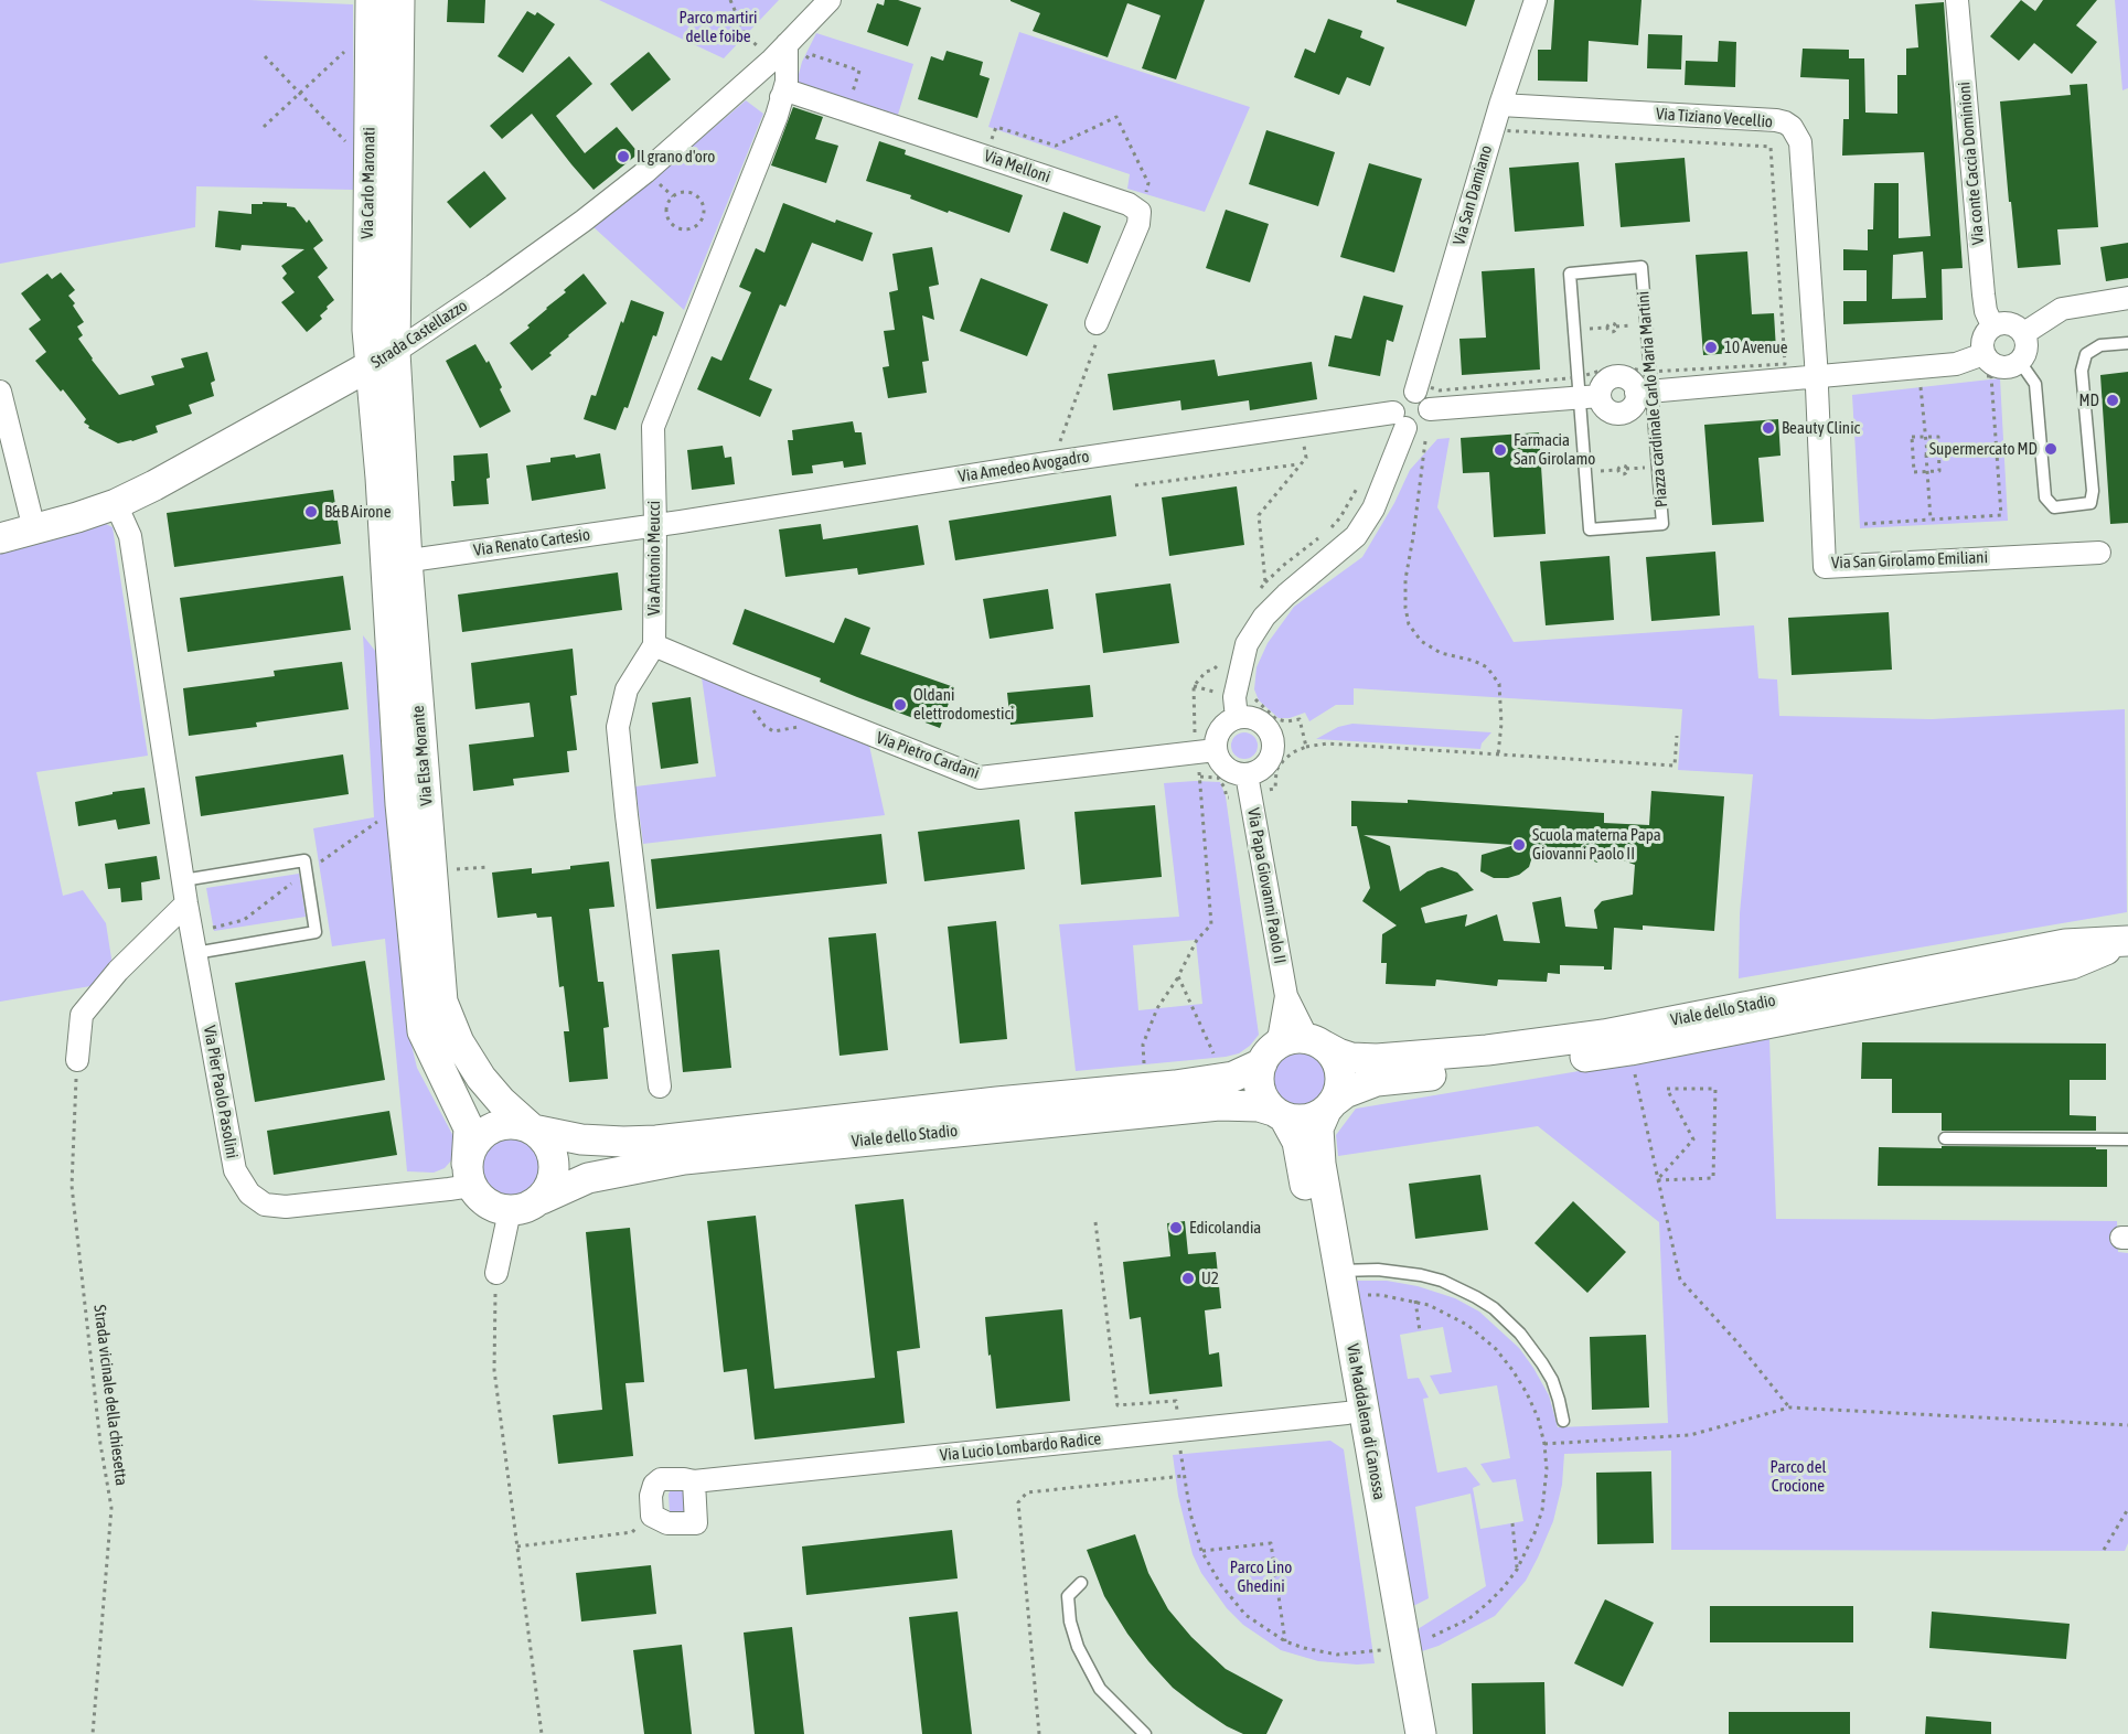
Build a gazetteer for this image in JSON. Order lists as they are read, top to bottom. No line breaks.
{"streets":{"street":["Via Tiziano Vecellio","Via conte Caccia Dominioni","Via Melloni","Via Carlo Maronati","Via San Damiano","Strada Castellazzo","Via Amedeo Avogadro","Via Renato Cartesio","Via Antonio Meucci","Via San Girolamo Emiliani","Via Elsa Morante","Via Pietro Cardani","Via Papa Giovanni Paolo II","Viale dello Stadio","Via Pier Paolo Pasolini","Via Maddalena di Canossa","Via Lucio Lombardo Radice"],"lane":["Piazza cardinale Carlo Maria Martini"],"path":["Strada vicinale della chiesetta"]},"crossings":[["Via Tiziano Vecellio","Via San Damiano"],["Via Tiziano Vecellio","Via San Girolamo Emiliani"],["Via Melloni","Via Antonio Meucci"],["Via Carlo Maronati","Strada Castellazzo"],["Via Carlo Maronati","Via Elsa Morante"],["Via San Damiano","Via Amedeo Avogadro"],["Strada Castellazzo","Via Antonio Meucci"],["Strada Castellazzo","Via Elsa Morante"],["Strada Castellazzo","Via Pier Paolo Pasolini"],["Via Amedeo Avogadro","Via Renato Cartesio"],["Via Amedeo Avogadro","Via Antonio Meucci"],["Via Renato Cartesio","Via Antonio Meucci"],["Via Renato Cartesio","Via Elsa Morante"],["Via Antonio Meucci","Via Pietro Cardani"],["Via Elsa Morante","Viale dello Stadio"],["Via Elsa Morante","Via Pier Paolo Pasolini"],["Via Papa Giovanni Paolo II","Viale dello Stadio"],["Via Papa Giovanni Paolo II","Via Maddalena di Canossa"],["Viale dello Stadio","Via Pier Paolo Pasolini"],["Viale dello Stadio","Via Maddalena di Canossa"],["Via Maddalena di Canossa","Via Lucio Lombardo Radice"]],"parks":["Parco martiri delle foibe","Parco del Crocione","Parco Lino Ghedini"],"places":["Il grano d'oro","10 Avenue","MD","Beauty Clinic","Supermercato MD","Farmacia San Girolamo","B&B Airone","Oldani elettrodomestici","Scuola materna Papa Giovanni Paolo II","Edicolandia","U2"]}
